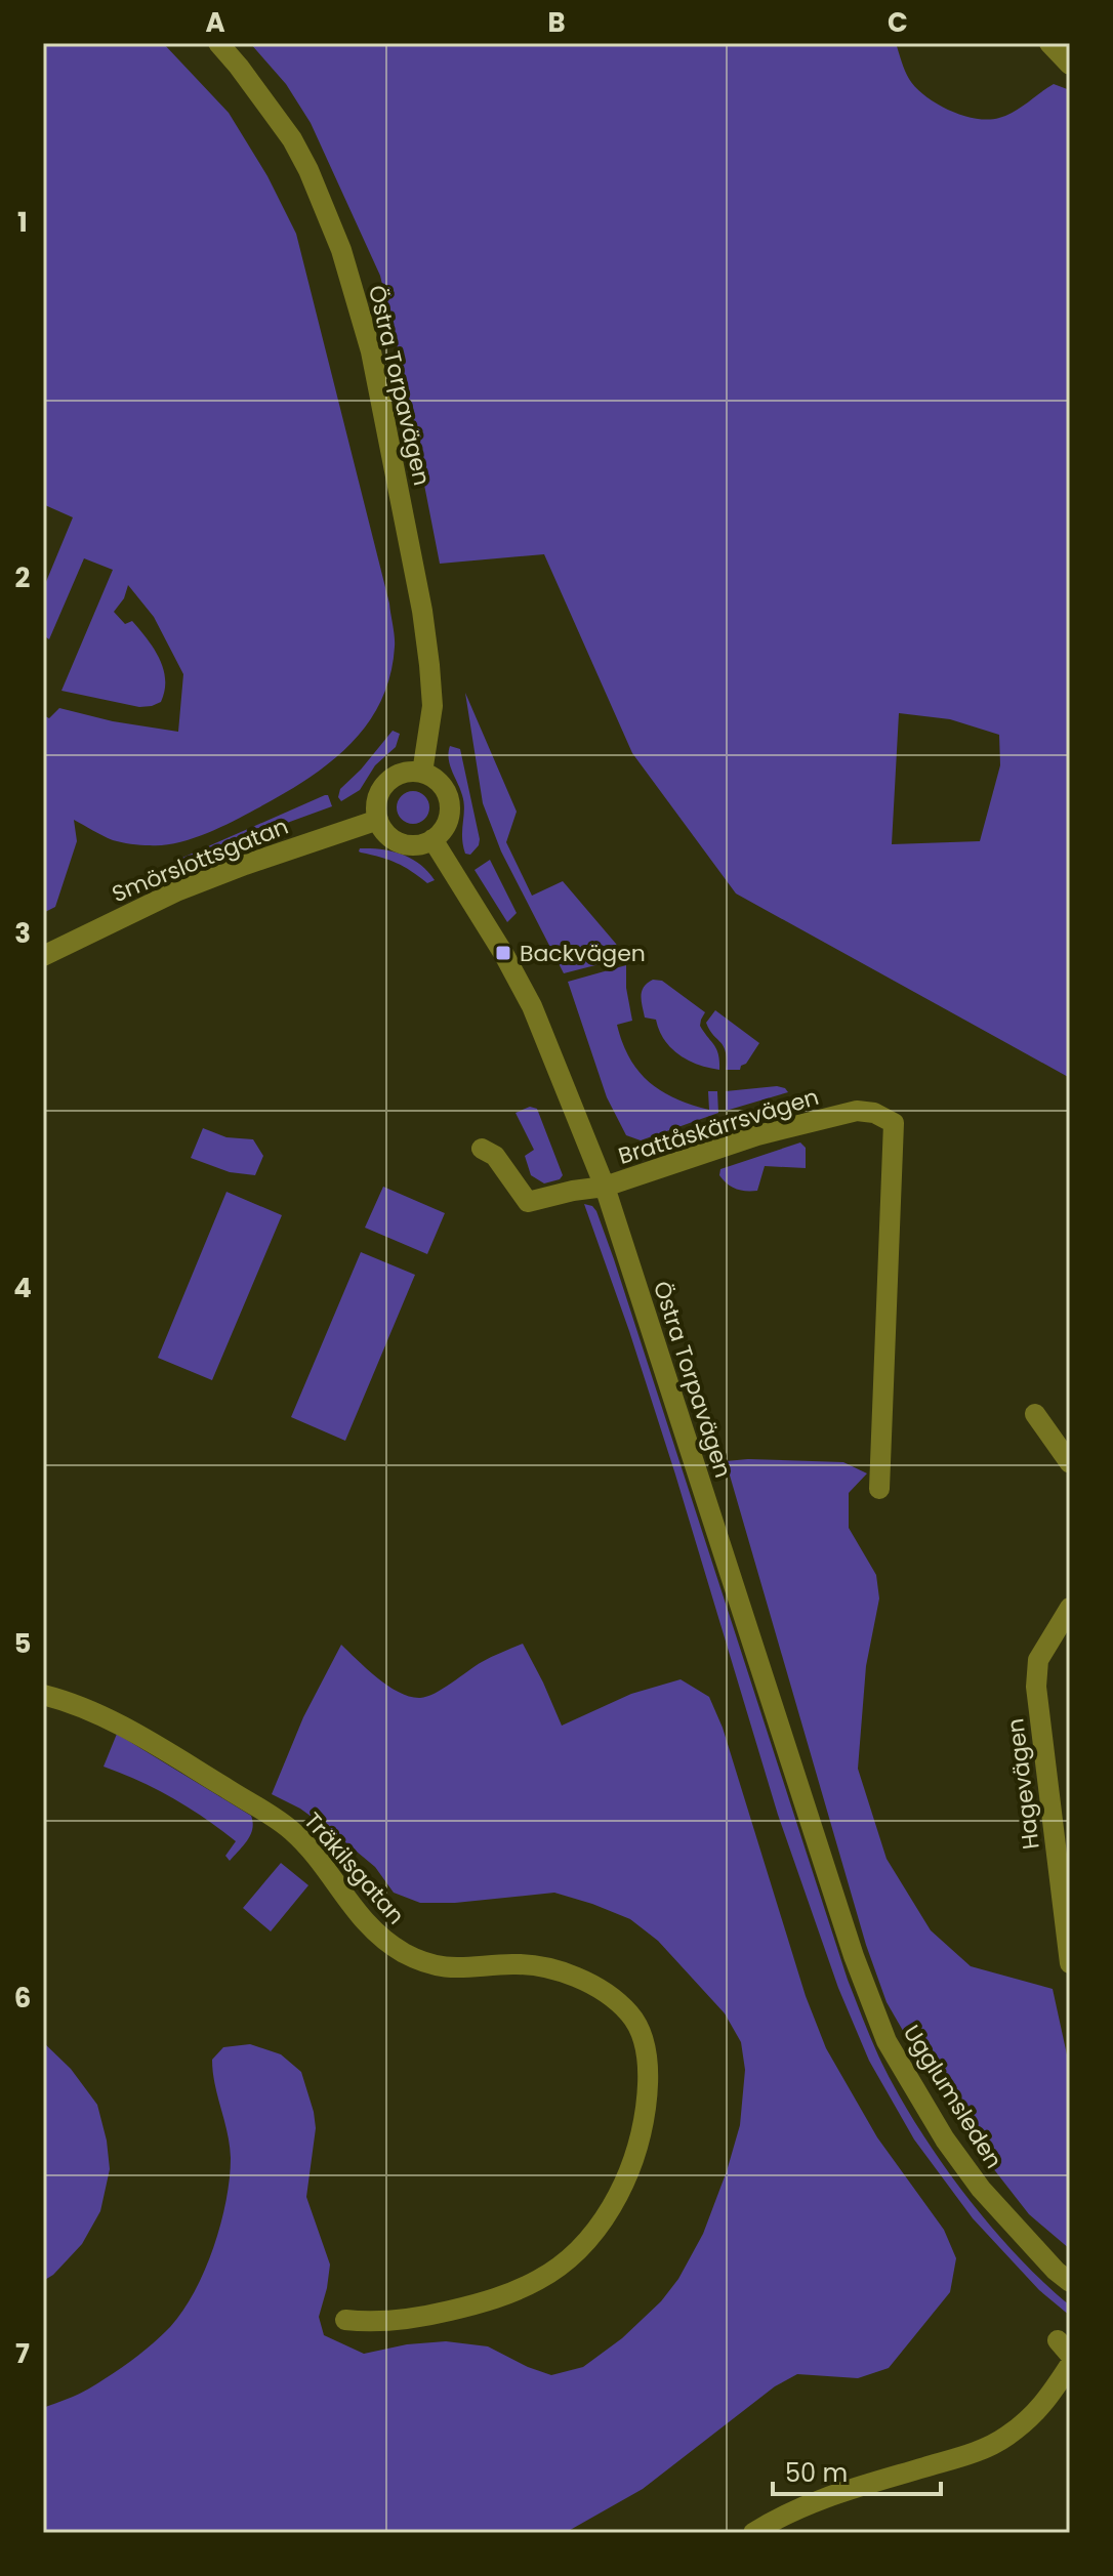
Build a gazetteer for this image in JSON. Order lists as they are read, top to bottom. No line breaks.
{"streets":{"street":["Östra Torpavägen","Smörslottsgatan","Brattåskärrsvägen","Hagevägen","Träkilsgatan","Ugglumsleden"]},"crossings":[["Östra Torpavägen","Smörslottsgatan"],["Östra Torpavägen","Brattåskärrsvägen"],["Östra Torpavägen","Ugglumsleden"]],"places":{"transit":["Backvägen"]},"scale_bar":"50 m","grid":{"columns":["A","B","C"],"rows":["1","2","3","4","5","6","7"]}}
